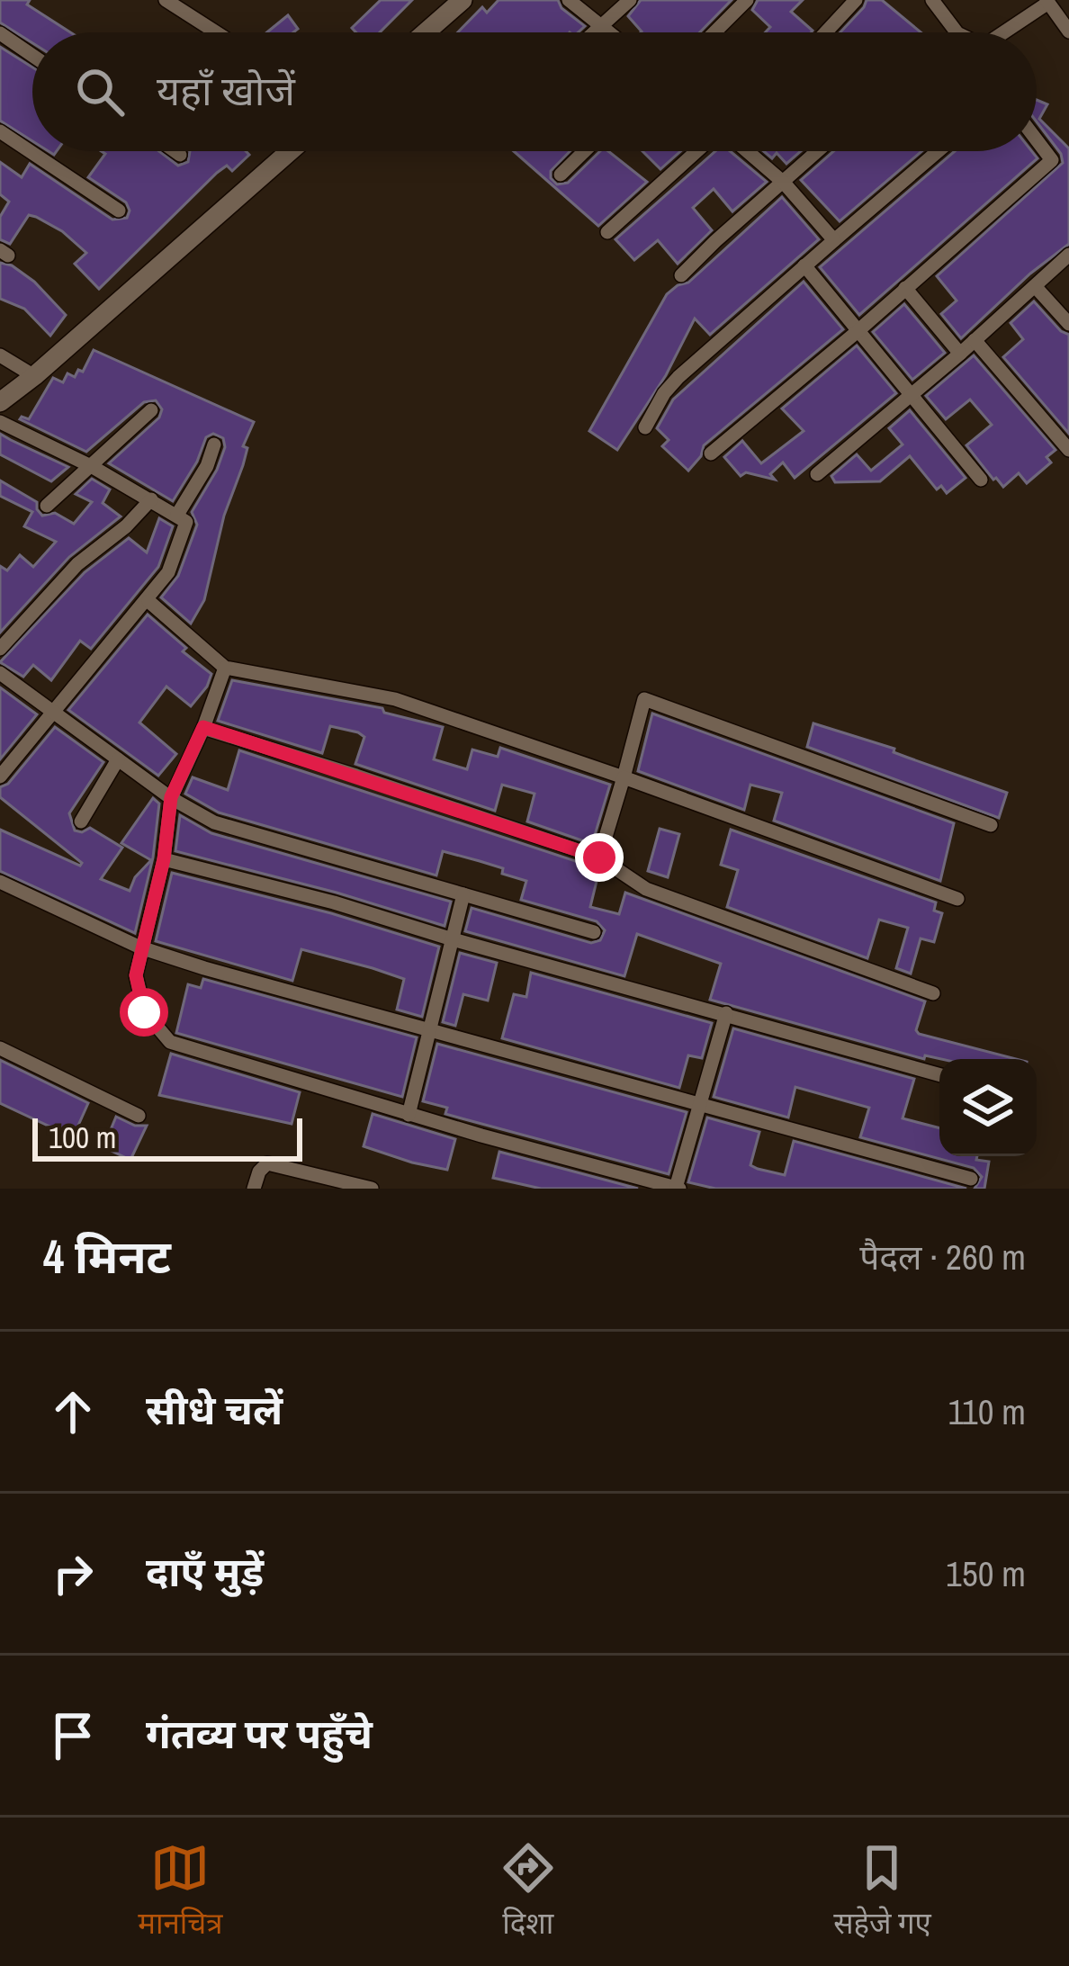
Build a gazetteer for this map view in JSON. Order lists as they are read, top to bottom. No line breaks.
{"scale_bar":"100 m","page":{"search":"यहाँ खोजें","scale":"100 m","heading":["4 मिनट","पैदल · 260 m"],"list":[["सीधे चलें","110 m"],["दाएँ मुड़ें","150 m"],"गंतव्य पर पहुँचे"],"nav":["मानचित्र","दिशा","सहेजे गए"]}}
